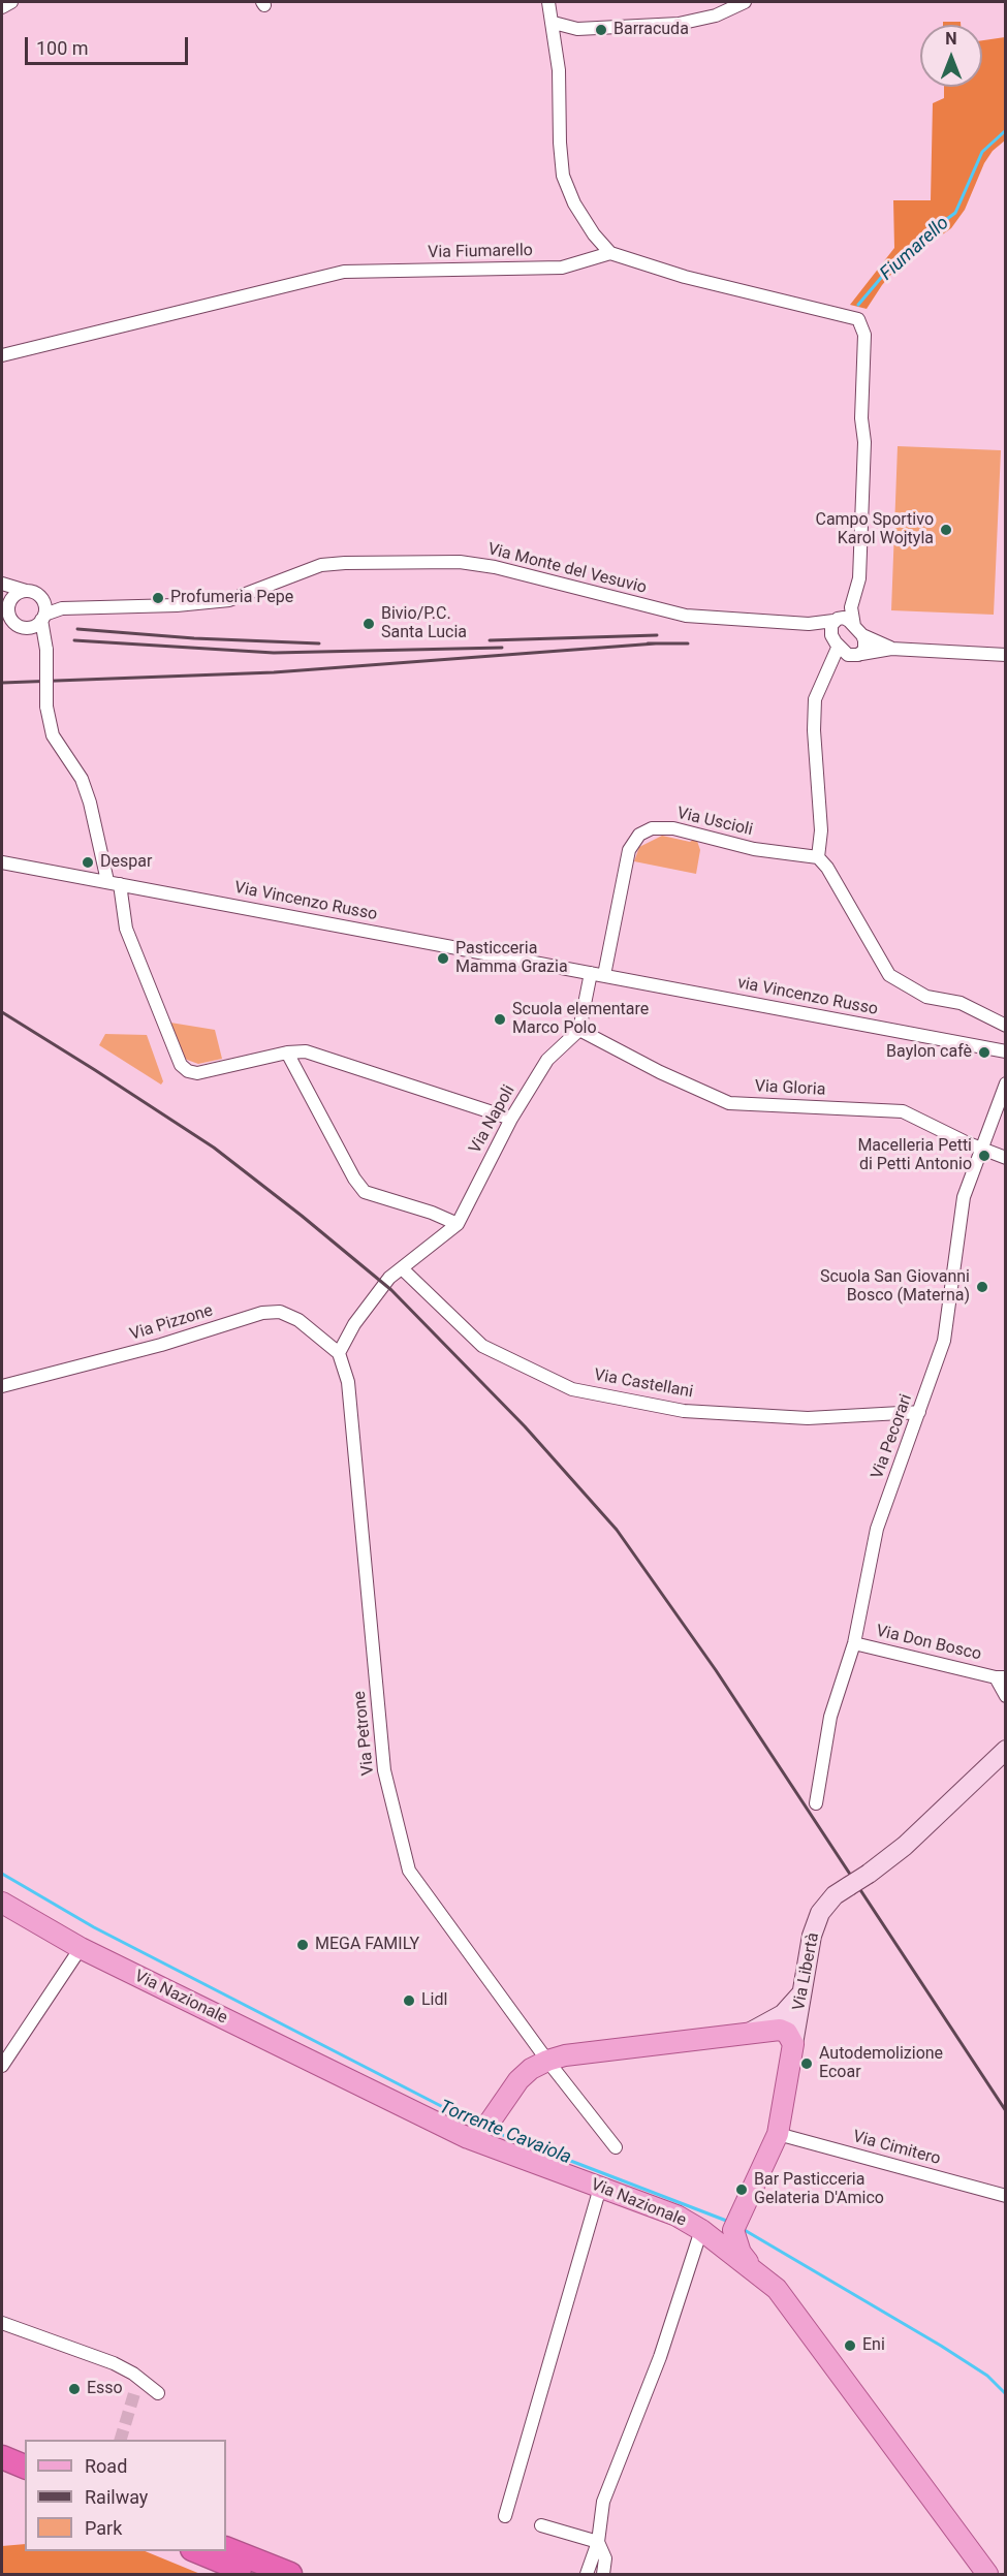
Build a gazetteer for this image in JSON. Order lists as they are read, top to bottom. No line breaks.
{"streets":{"main road":["Via Libertà","Via Nazionale"],"street":["Via Fiumarello","Via Monte del Vesuvio","Via Uscioli","Via Vincenzo Russo","via Vincenzo Russo","Via Gloria","Via Napoli","Via Pizzone","Via Castellani","Via Pecorari","Via Don Bosco","Via Petrone","Via Cimitero"]},"crossings":[["Via Uscioli","Via Vincenzo Russo"],["Via Uscioli","via Vincenzo Russo"],["Via Vincenzo Russo","via Vincenzo Russo"],["Via Gloria","Via Napoli"],["Via Gloria","Via Pecorari"],["Via Napoli","Via Castellani"],["Via Pizzone","Via Petrone"],["Via Castellani","Via Pecorari"],["Via Pecorari","Via Don Bosco"],["Via Libertà","Via Cimitero"]],"water":["Fiumarello","Torrente Cavaiola"],"places":["Barracuda","Campo Sportivo Karol Wojtyla","Profumeria Pepe","Bivio/P.C. Santa Lucia","Despar","Pasticceria Mamma Grazia","Scuola elementare Marco Polo","Baylon cafè","Macelleria Petti di Petti Antonio","Scuola San Giovanni Bosco (Materna)","MEGA FAMILY","Lidl","Autodemolizione Ecoar","Bar Pasticceria Gelateria D'Amico","Eni","Esso"],"legend":["Road","Railway","Park"],"scale_bar":"100 m","north":"top"}
